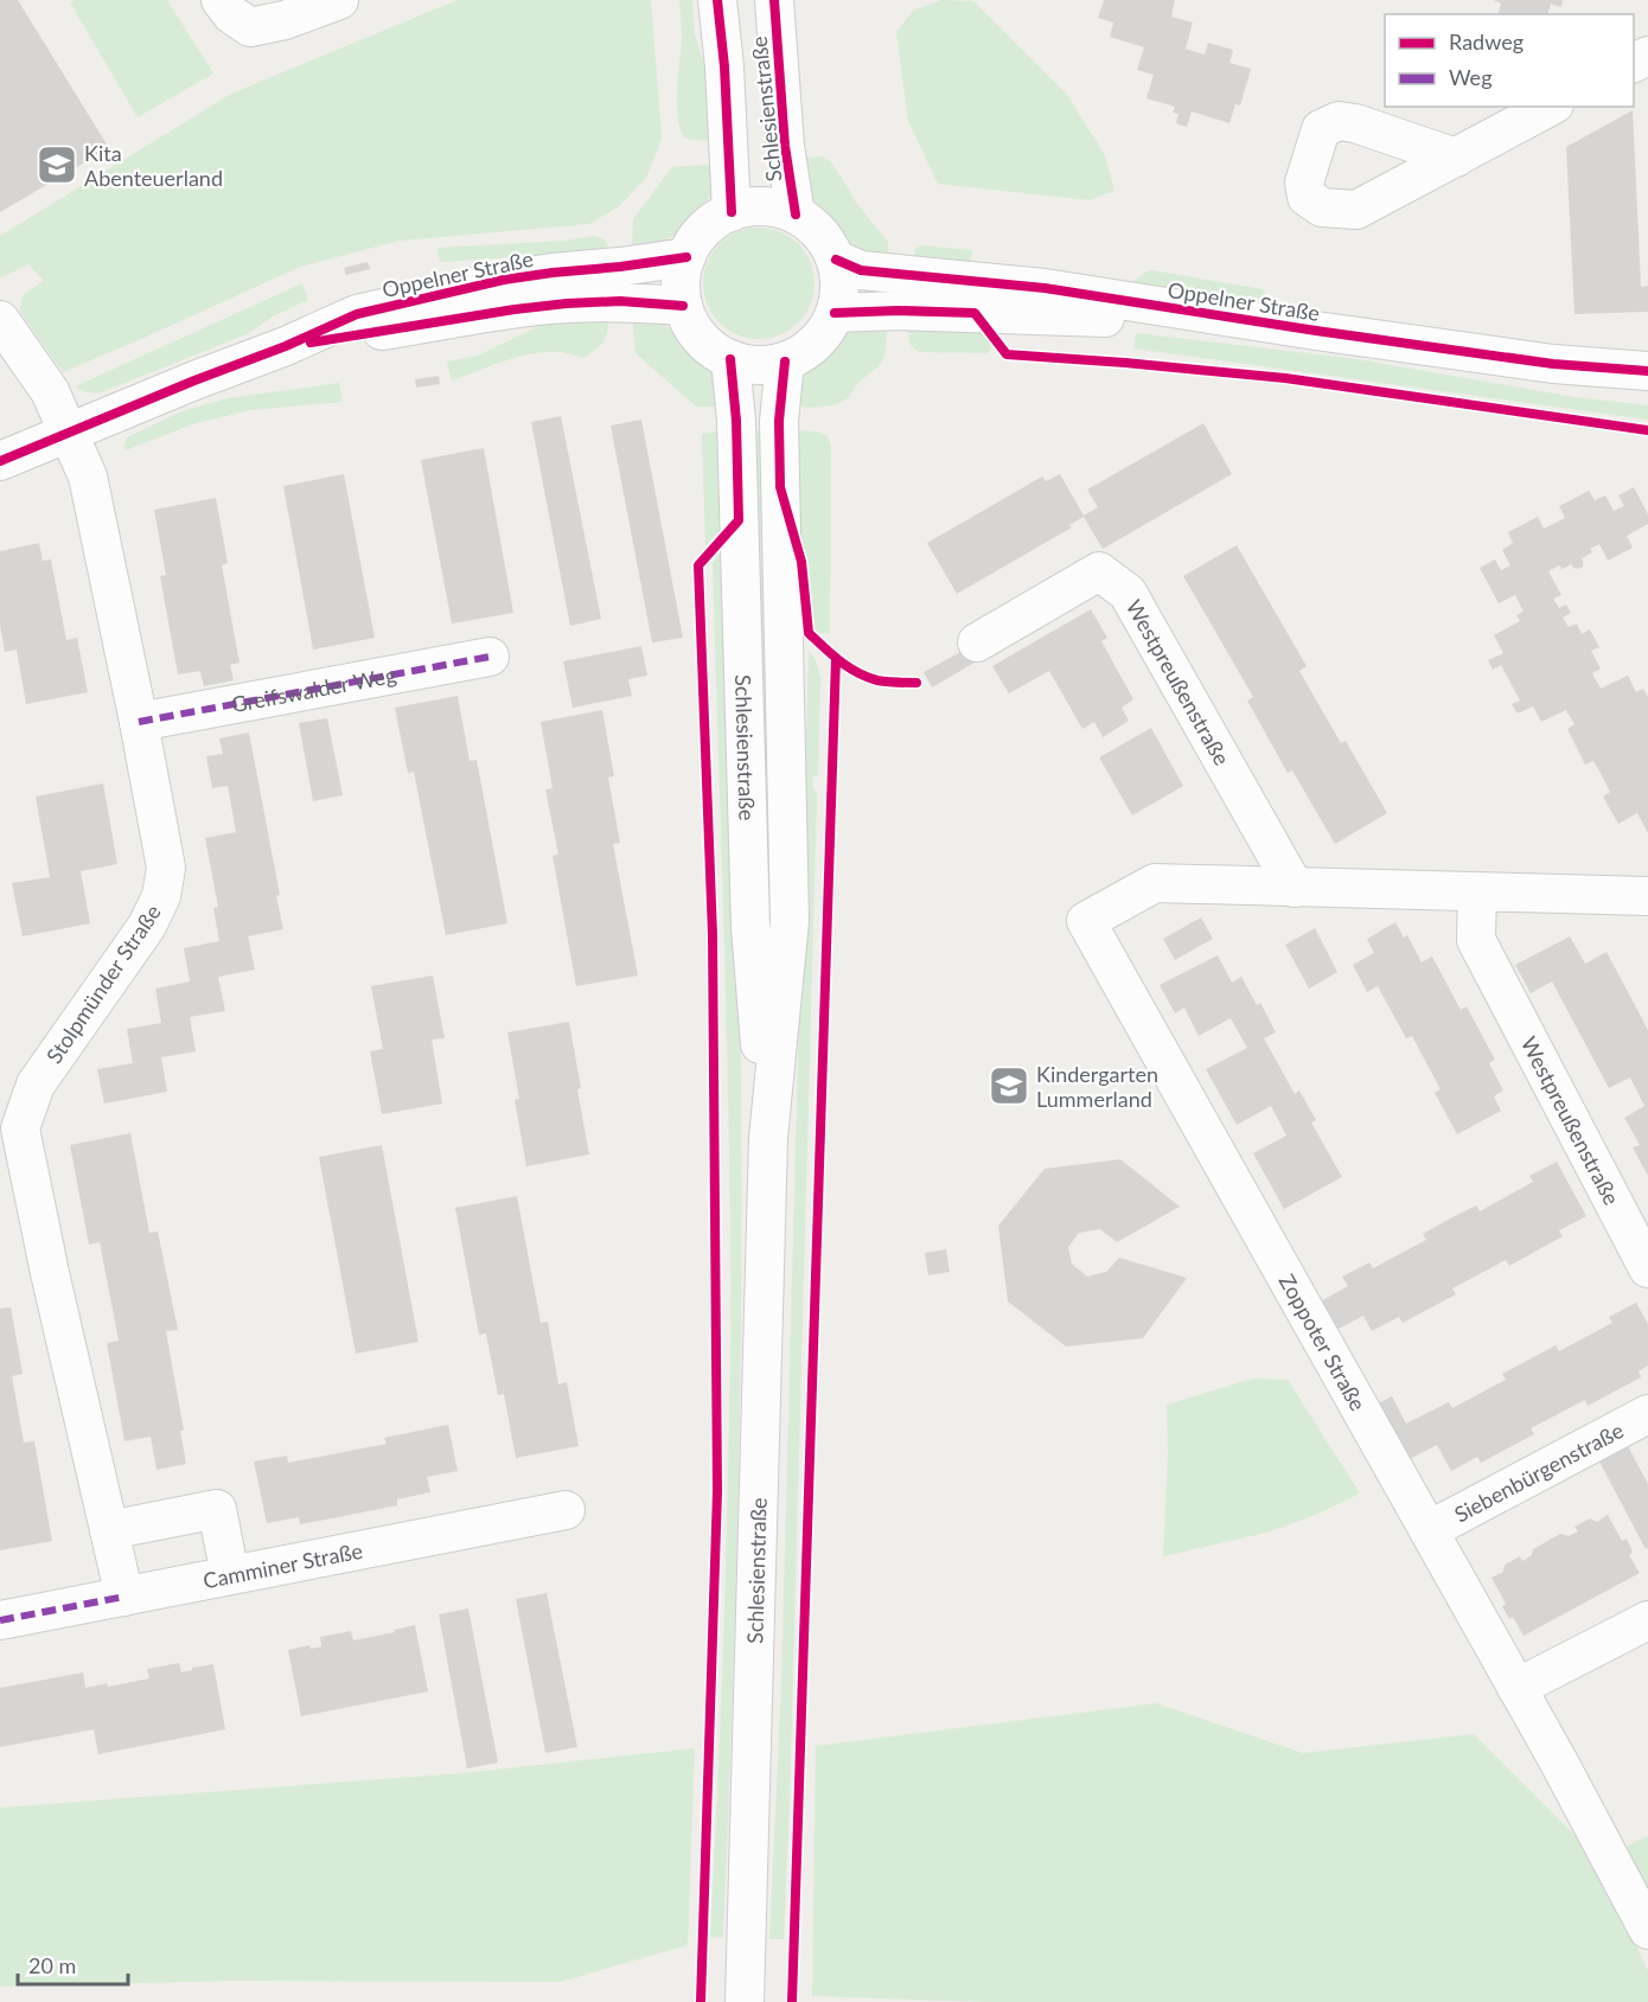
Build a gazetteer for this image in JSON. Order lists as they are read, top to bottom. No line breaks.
{"streets":{"street":["Schlesienstraße","Oppelner Straße","Westpreußenstraße","Greifswalder Weg","Stolpmünder Straße","Zoppoter Straße","Siebenbürgenstraße","Camminer Straße"]},"crossings":[["Schlesienstraße","Oppelner Straße"],["Oppelner Straße","Stolpmünder Straße"],["Westpreußenstraße","Zoppoter Straße"],["Greifswalder Weg","Stolpmünder Straße"],["Stolpmünder Straße","Camminer Straße"],["Zoppoter Straße","Siebenbürgenstraße"]],"places":{"school or university":["Kita Abenteuerland","Kindergarten Lummerland"]},"legend":["Radweg","Weg"],"scale_bar":"20 m"}
